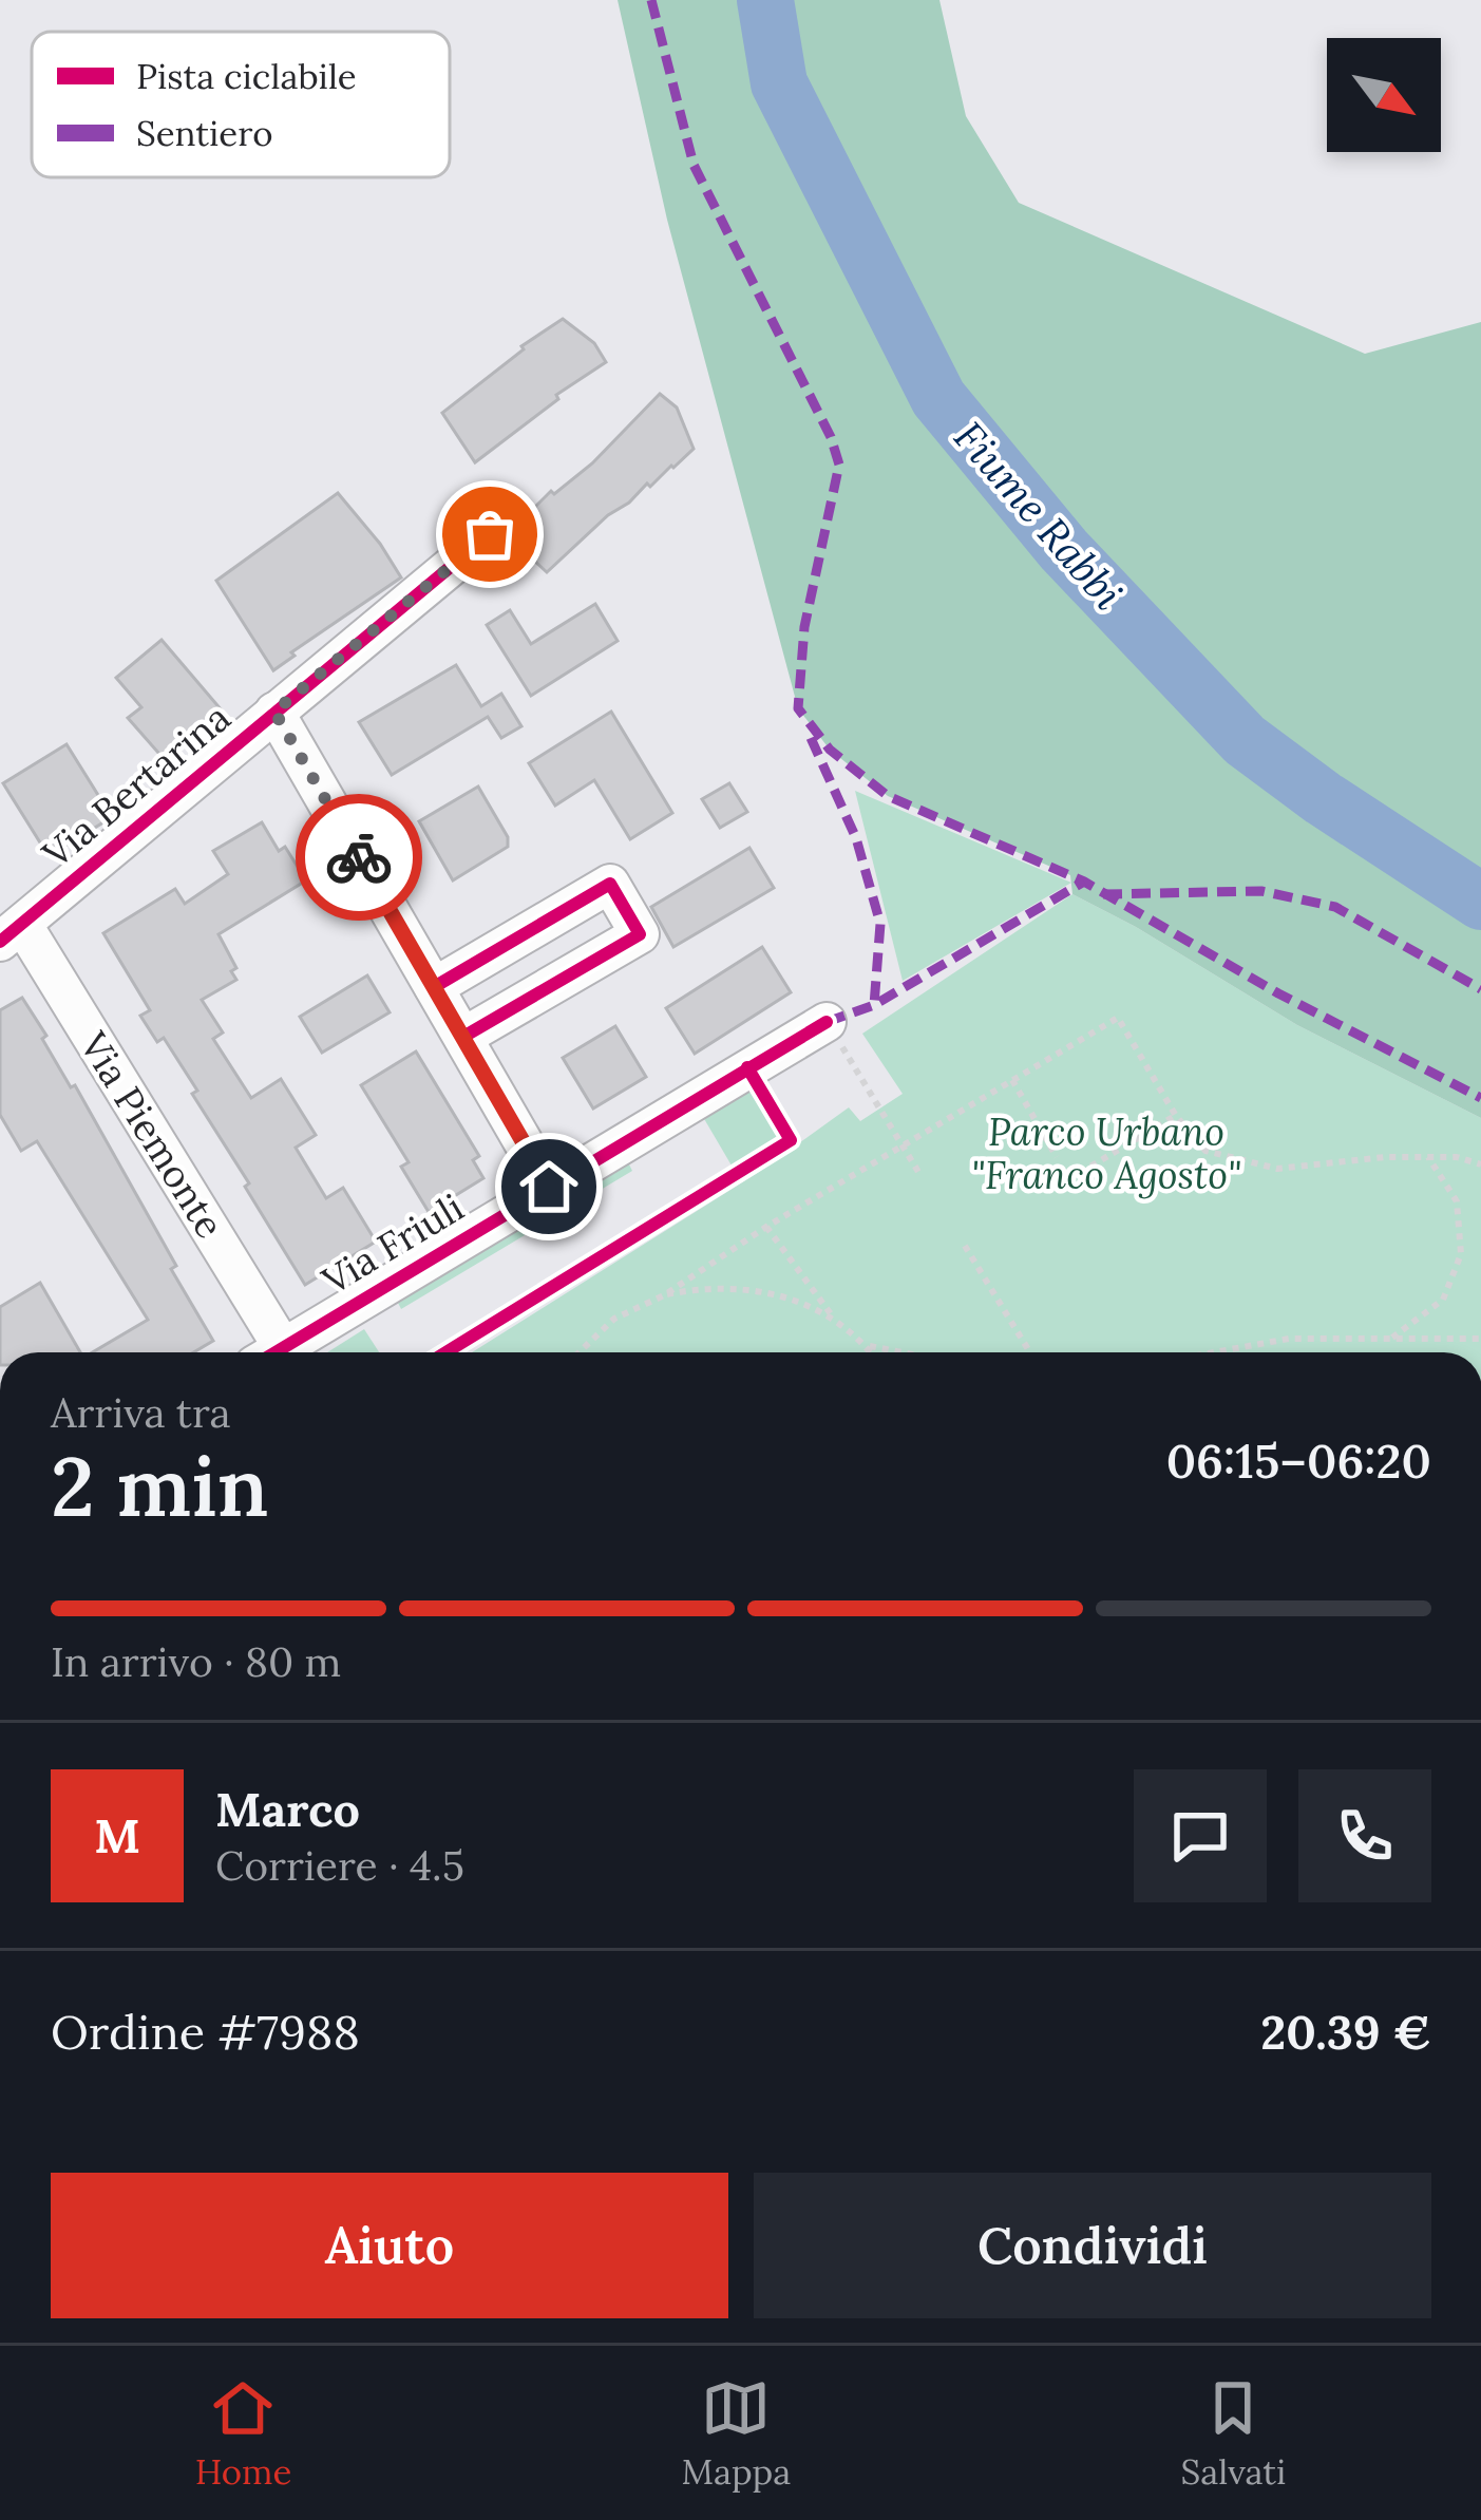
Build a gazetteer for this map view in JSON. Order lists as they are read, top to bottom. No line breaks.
{"streets":{"street":["Via Bertarina","Via Piemonte","Via Friuli"]},"crossings":[["Via Bertarina","Via Piemonte"]],"water":["Fiume Rabbi"],"parks":["Parco Urbano \"Franco Agosto\""],"legend":["Pista ciclabile","Sentiero"],"north":"bottom right","page":{"heading":["2 min","Arriva tra","06:15–06:20"],"panel":["Marco","Corriere · 4.5","Ordine #7988","20.39 €"],"bar":"In arrivo · 80 m","round":"M","buttons":["Aiuto","Condividi"],"tabs":["Home","Mappa","Salvati"]}}
